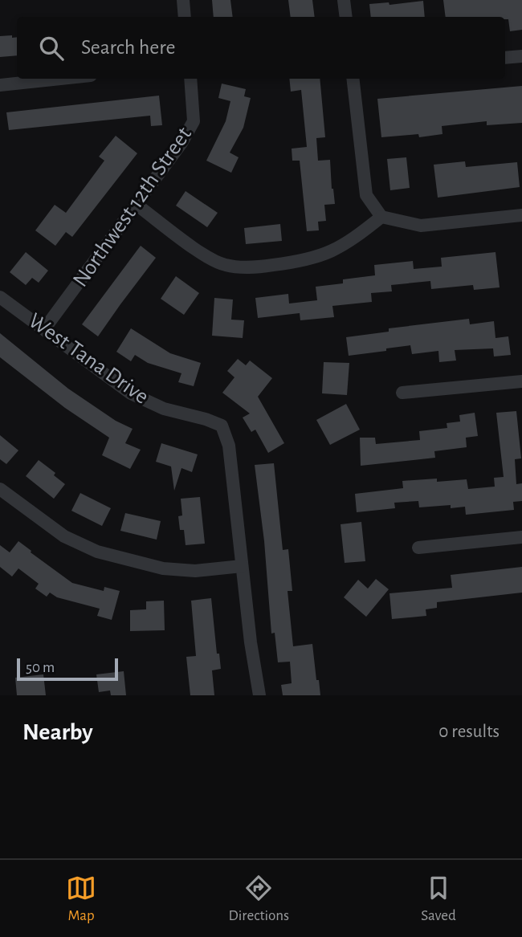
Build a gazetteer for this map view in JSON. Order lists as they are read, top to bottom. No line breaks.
{"streets":{"street":["Northwest 12th Street","West Tana Drive"]},"crossings":[["Northwest 12th Street","West Tana Drive"]],"scale_bar":"50 m","page":{"search":"Search here","scale":"50 m","heading":["Nearby","0 results"],"nav":["Map","Directions","Saved"]}}
